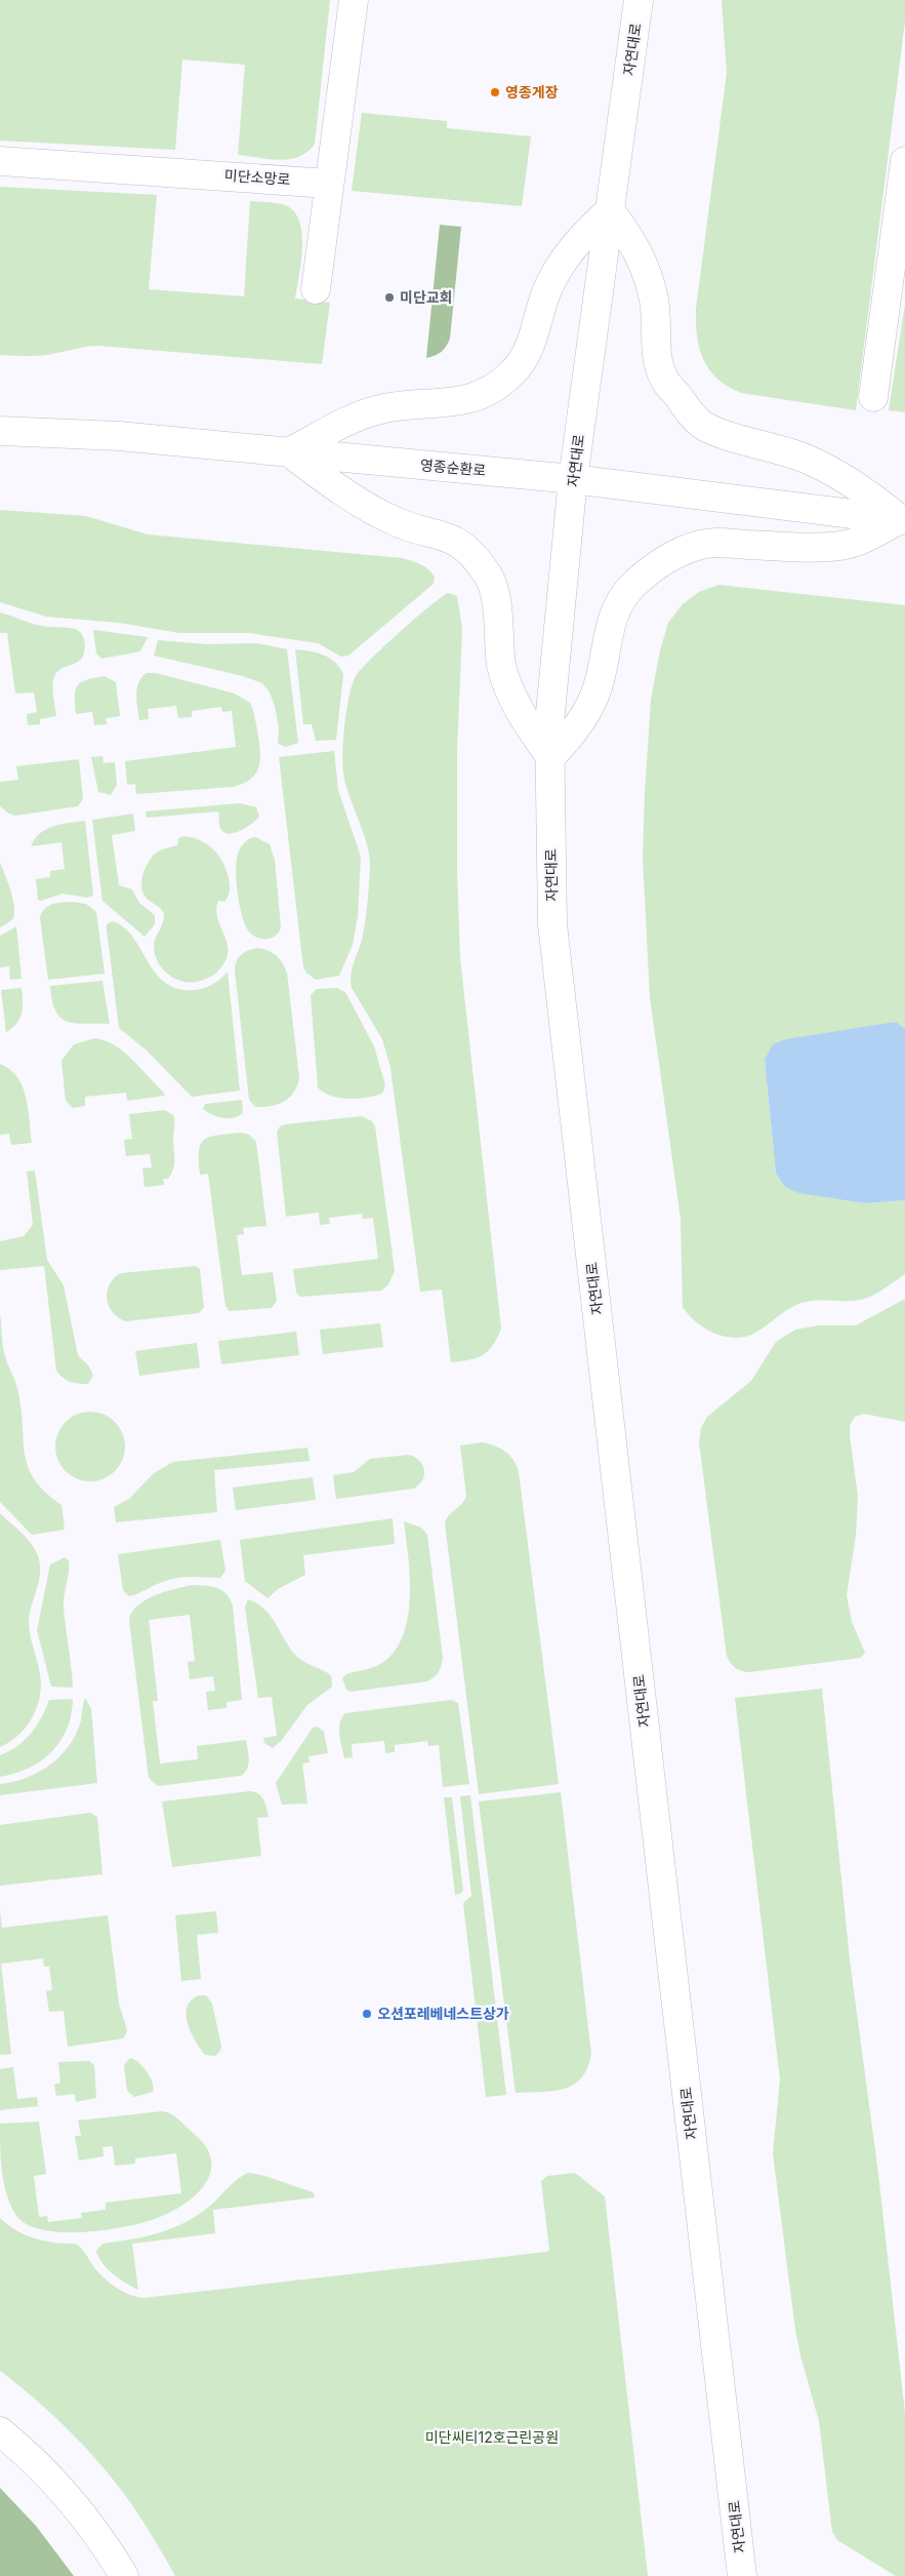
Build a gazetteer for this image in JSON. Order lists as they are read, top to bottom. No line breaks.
{"streets":{"main road":["자연대로","미단소망로","영종순환로"]},"crossings":[["자연대로","영종순환로"]],"parks":["미단씨티12호근린공원"],"places":["영종게장","미단교회","오션포레베네스트상가"]}
